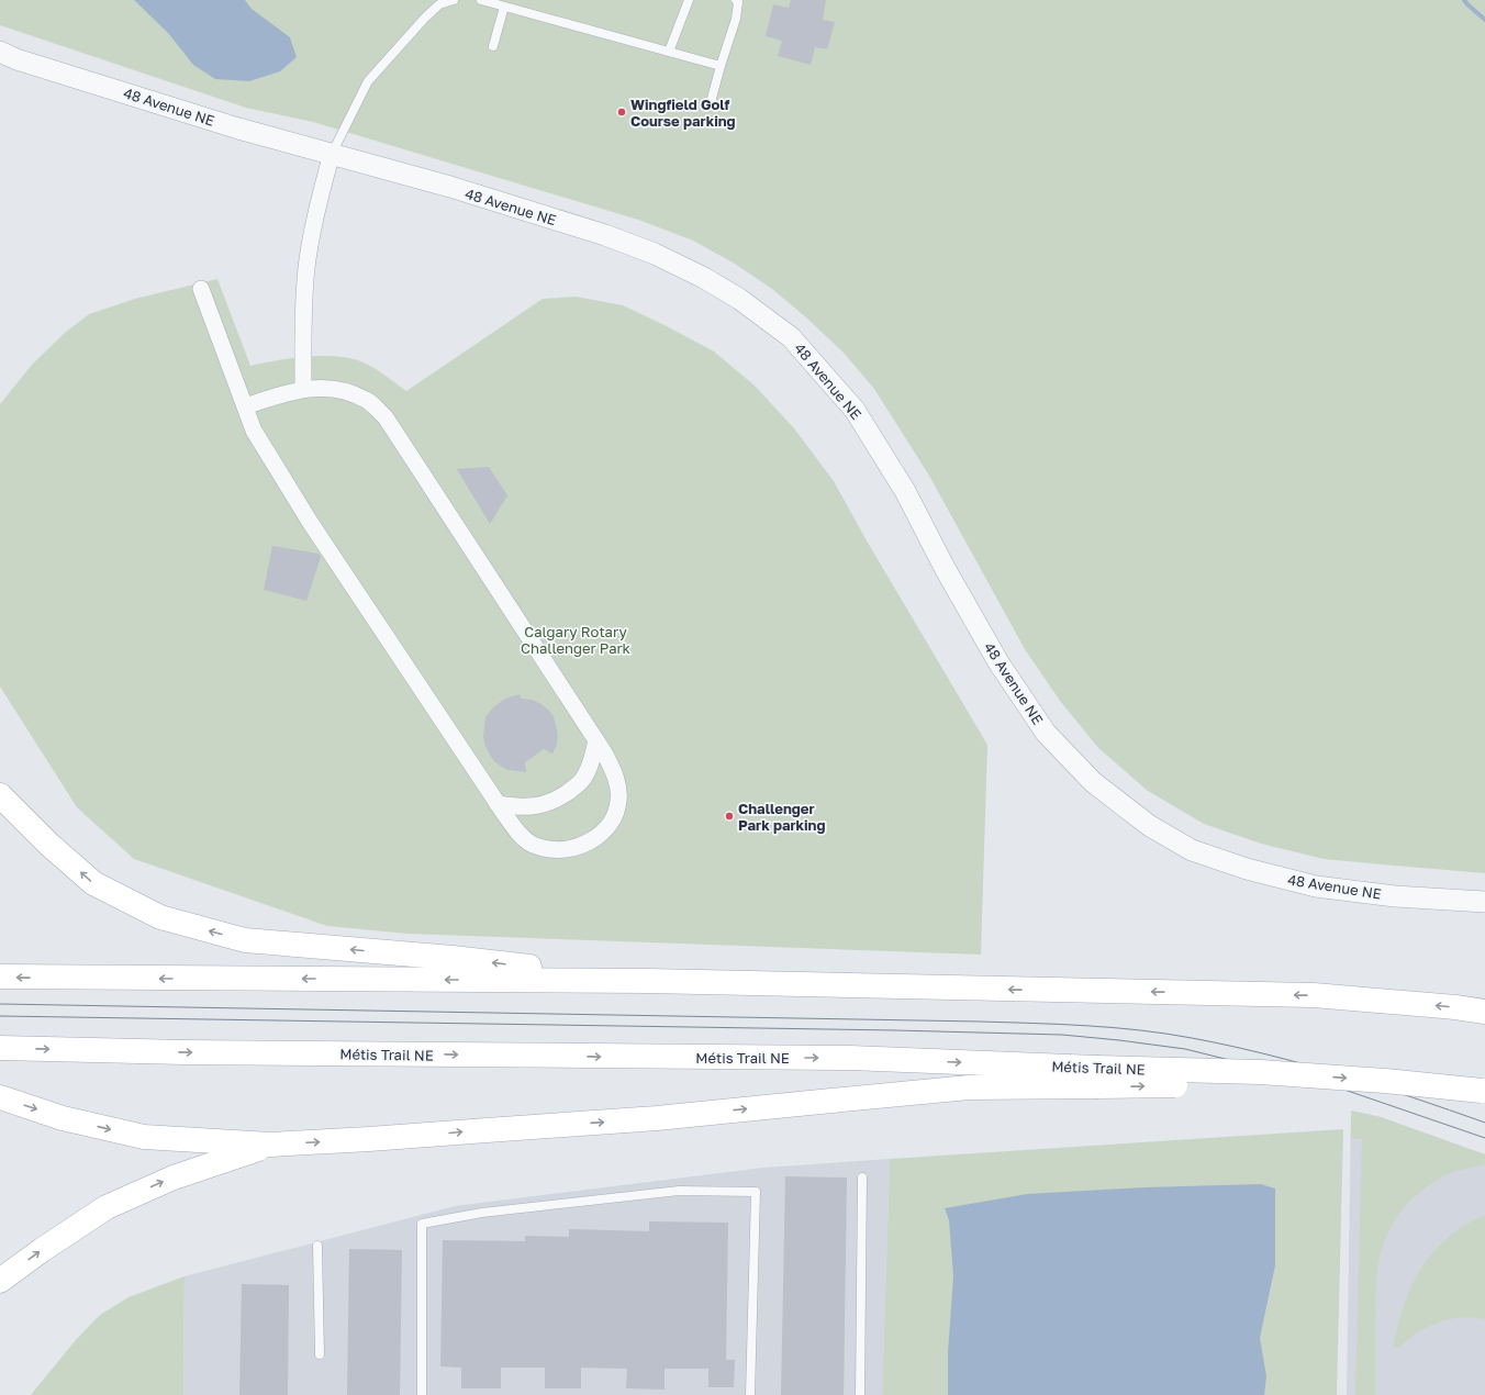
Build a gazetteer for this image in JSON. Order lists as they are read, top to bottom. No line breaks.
{"streets":{"main road":["Métis Trail NE"],"street":["48 Avenue NE"]},"parks":["Calgary Rotary Challenger Park"],"places":["Wingfield Golf Course parking","Challenger Park parking"]}
